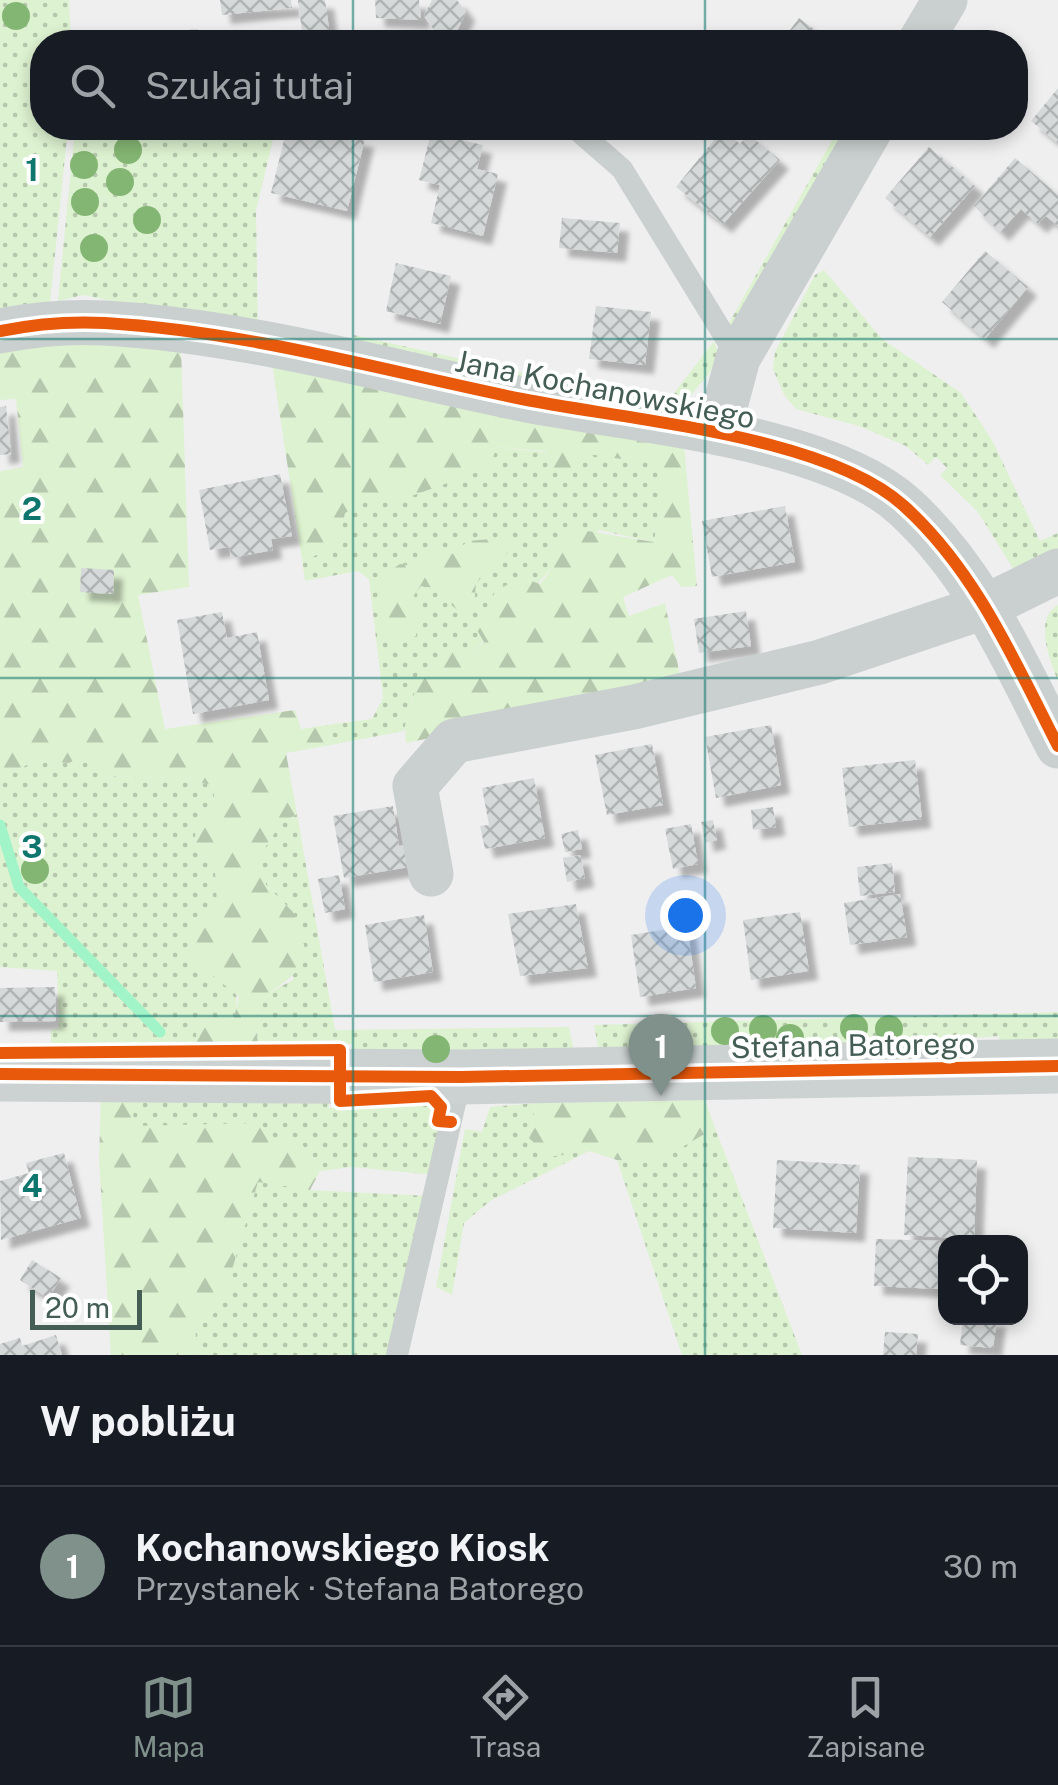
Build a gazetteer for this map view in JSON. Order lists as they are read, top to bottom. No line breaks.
{"streets":{"street":["Jana Kochanowskiego","Stefana Batorego"]},"scale_bar":"20 m","page":{"search":"Szukaj tutaj","pins":"1","scale":"20 m","heading":"W pobliżu","list":[{"mark":"1","name":"Kochanowskiego Kiosk","note":"Przystanek · Stefana Batorego","value":"30 m"}],"nav":["Mapa","Trasa","Zapisane"]},"grid":{"rows":["1","2","3","4"]}}
